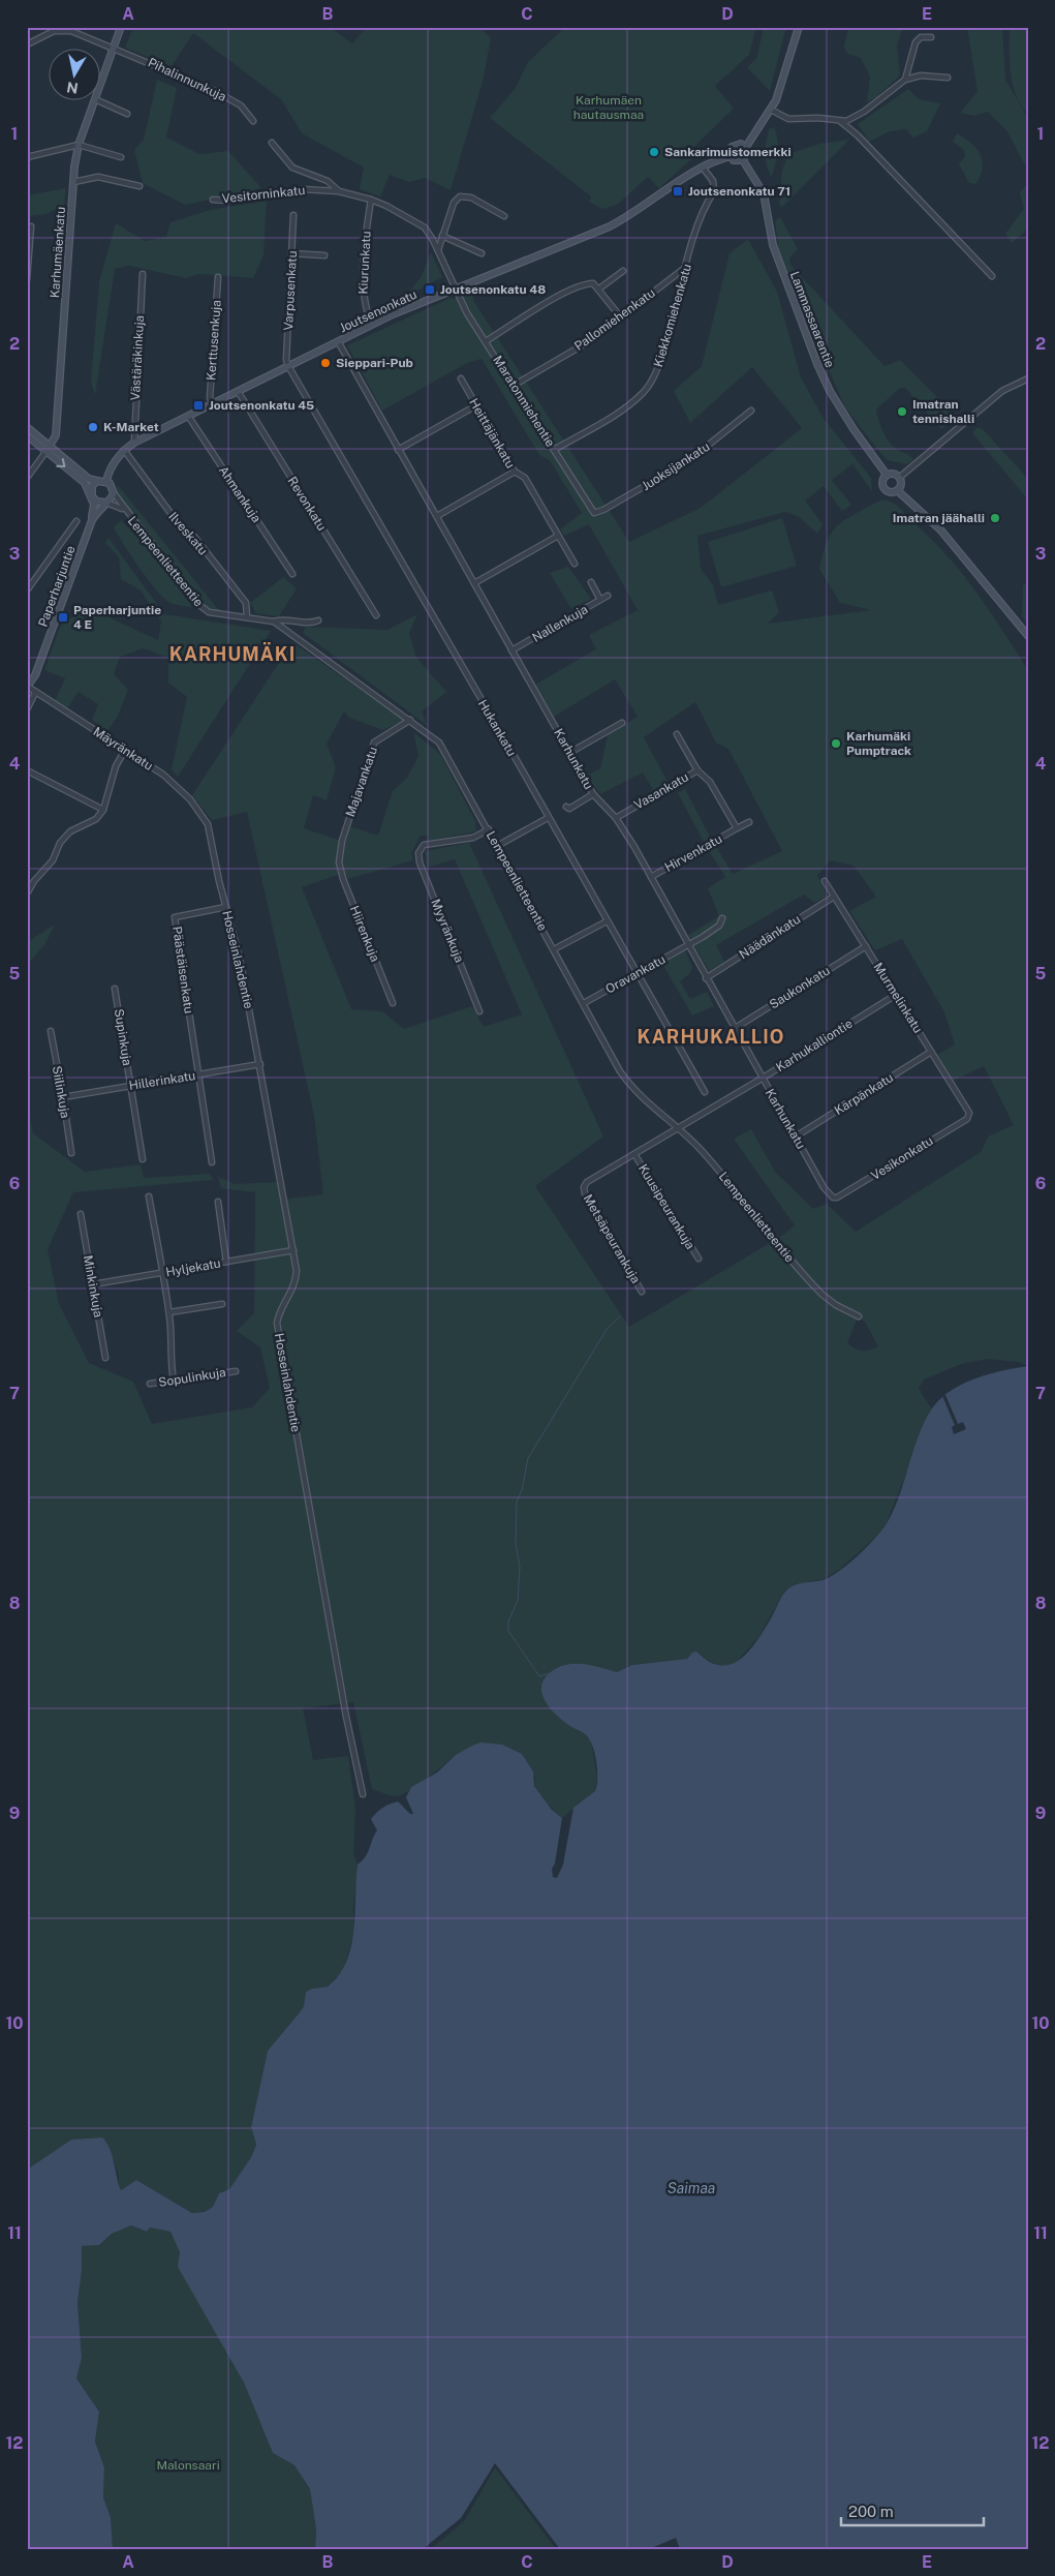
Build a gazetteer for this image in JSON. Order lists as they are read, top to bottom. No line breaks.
{"streets":{"street":["Pihalinnunkuja","Vesitorninkatu","Karhumäenkatu","Kiurunkatu","Varpusenkatu","Joutsenonkatu","Kiekkomiehenkatu","Pallomiehenkatu","Lammassaarentie","Kerttusenkuja","Västäräkinkuja","Maratonmiehentie","Heittäjänkatu","Juoksijankatu","Ahmankuja","Revonkatu","Ilveskatu","Lempeenlietteentie","Paperharjuntie","Nallenkuja","Hukankatu","Mäyränkatu","Karhunkatu","Majavankatu","Vasankatu","Hirvenkatu","Myyränkuja","Hiirenkuja","Näädänkatu","Hosseinlahdentie","Päästäisenkatu","Oravankatu","Saukonkatu","Murmelinkatu","Supinkuja","Karhukalliontie","Hillerinkatu","Siilinkuja","Kärpänkatu","Vesikonkatu","Kuusipeurankuja","Metsäpeurankuja","Hyljekatu","Minkinkuja","Sopulinkuja"]},"crossings":[["Pihalinnunkuja","Karhumäenkatu"],["Vesitorninkatu","Kiurunkatu"],["Vesitorninkatu","Joutsenonkatu"],["Vesitorninkatu","Maratonmiehentie"],["Kiurunkatu","Joutsenonkatu"],["Varpusenkatu","Joutsenonkatu"],["Varpusenkatu","Hukankatu"],["Joutsenonkatu","Kiekkomiehenkatu"],["Joutsenonkatu","Lammassaarentie"],["Joutsenonkatu","Kerttusenkuja"],["Joutsenonkatu","Västäräkinkuja"],["Joutsenonkatu","Maratonmiehentie"],["Joutsenonkatu","Ahmankuja"],["Joutsenonkatu","Revonkatu"],["Joutsenonkatu","Ilveskatu"],["Joutsenonkatu","Lempeenlietteentie"],["Joutsenonkatu","Paperharjuntie"],["Joutsenonkatu","Hukankatu"],["Joutsenonkatu","Karhunkatu"],["Kiekkomiehenkatu","Pallomiehenkatu"],["Kiekkomiehenkatu","Maratonmiehentie"],["Pallomiehenkatu","Maratonmiehentie"],["Maratonmiehentie","Juoksijankatu"],["Ilveskatu","Lempeenlietteentie"],["Lempeenlietteentie","Paperharjuntie"],["Lempeenlietteentie","Majavankatu"],["Lempeenlietteentie","Myyränkuja"],["Lempeenlietteentie","Oravankatu"],["Lempeenlietteentie","Karhukalliontie"],["Paperharjuntie","Mäyränkatu"],["Nallenkuja","Karhunkatu"],["Hukankatu","Oravankatu"],["Mäyränkatu","Hosseinlahdentie"],["Karhunkatu","Vasankatu"],["Karhunkatu","Hirvenkatu"],["Karhunkatu","Näädänkatu"],["Karhunkatu","Oravankatu"],["Karhunkatu","Saukonkatu"],["Karhunkatu","Karhukalliontie"],["Karhunkatu","Kärpänkatu"],["Karhunkatu","Vesikonkatu"],["Majavankatu","Hiirenkuja"],["Vasankatu","Hirvenkatu"],["Näädänkatu","Murmelinkatu"],["Hosseinlahdentie","Päästäisenkatu"],["Hosseinlahdentie","Hillerinkatu"],["Hosseinlahdentie","Hyljekatu"],["Päästäisenkatu","Hillerinkatu"],["Saukonkatu","Murmelinkatu"],["Murmelinkatu","Karhukalliontie"],["Murmelinkatu","Kärpänkatu"],["Murmelinkatu","Vesikonkatu"],["Supinkuja","Hillerinkatu"],["Karhukalliontie","Kuusipeurankuja"],["Karhukalliontie","Metsäpeurankuja"],["Hillerinkatu","Siilinkuja"],["Hyljekatu","Minkinkuja"]],"districts":["KARHUMÄKI","KARHUKALLIO"],"water":["Saimaa"],"parks":["Karhumäen hautausmaa","Malonsaari"],"places":{"other":["Sankarimuistomerkki","Sieppari-Pub","Imatran tennishalli","K-Market","Imatran jäähalli","Karhumäki Pumptrack"],"transit":["Joutsenonkatu 71","Joutsenonkatu 48","Joutsenonkatu 45","Paperharjuntie 4 E"]},"scale_bar":"200 m","north":"bottom","grid":{"columns":["A","B","C","D","E"],"rows":["1","2","3","4","5","6","7","8","9","10","11","12"]}}
